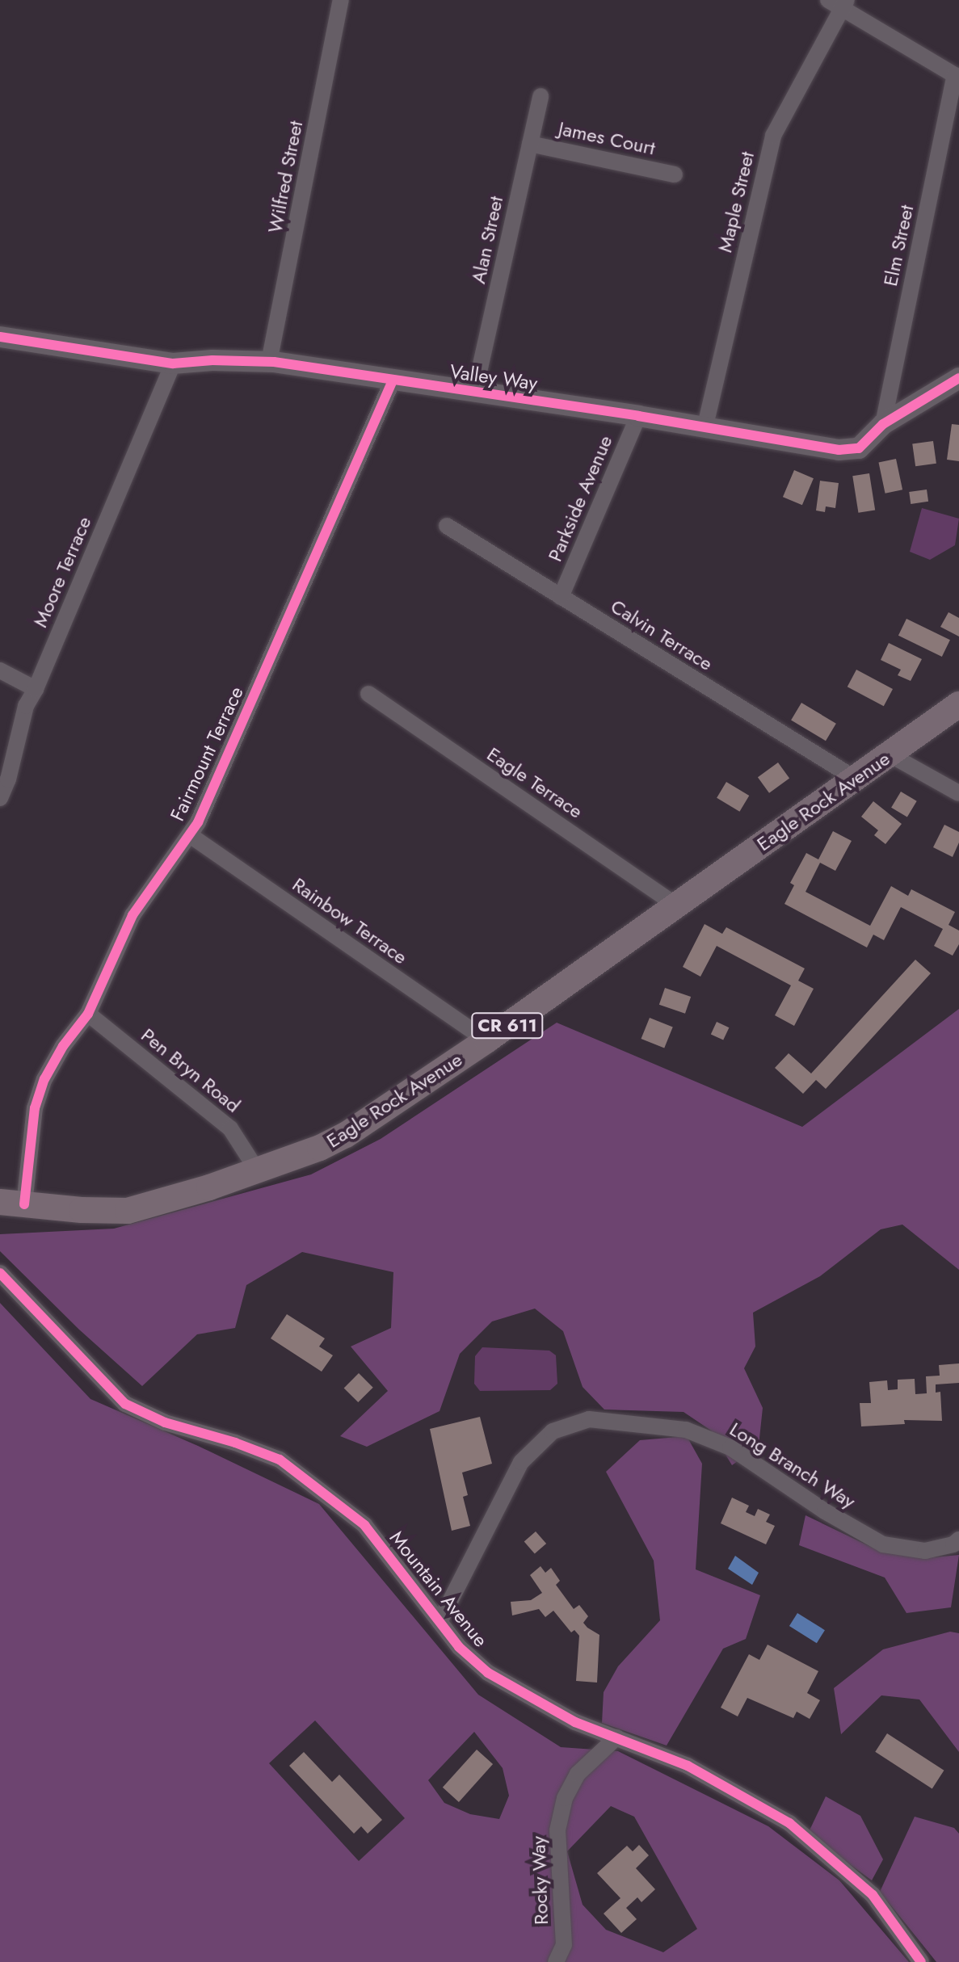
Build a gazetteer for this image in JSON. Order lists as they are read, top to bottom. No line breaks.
{"streets":{"main road":["Eagle Rock Avenue","CR 611"],"street":["James Court","Wilfred Street","Maple Street","Alan Street","Elm Street","Valley Way","Parkside Avenue","Moore Terrace","Calvin Terrace","Fairmount Terrace","Eagle Terrace","Rainbow Terrace","Pen Bryn Road","Long Branch Way","Mountain Avenue","Rocky Way"]},"crossings":[["James Court","Alan Street"],["Wilfred Street","Valley Way"],["Maple Street","Valley Way"],["Alan Street","Valley Way"],["Elm Street","Valley Way"],["Valley Way","Parkside Avenue"],["Valley Way","Moore Terrace"],["Valley Way","Fairmount Terrace"],["Parkside Avenue","Calvin Terrace"],["Calvin Terrace","Eagle Rock Avenue"],["Fairmount Terrace","Eagle Rock Avenue"],["Fairmount Terrace","Rainbow Terrace"],["Fairmount Terrace","Pen Bryn Road"],["Eagle Terrace","Eagle Rock Avenue"],["Eagle Rock Avenue","Rainbow Terrace"],["Eagle Rock Avenue","Pen Bryn Road"],["Long Branch Way","Mountain Avenue"],["Mountain Avenue","Rocky Way"]]}
